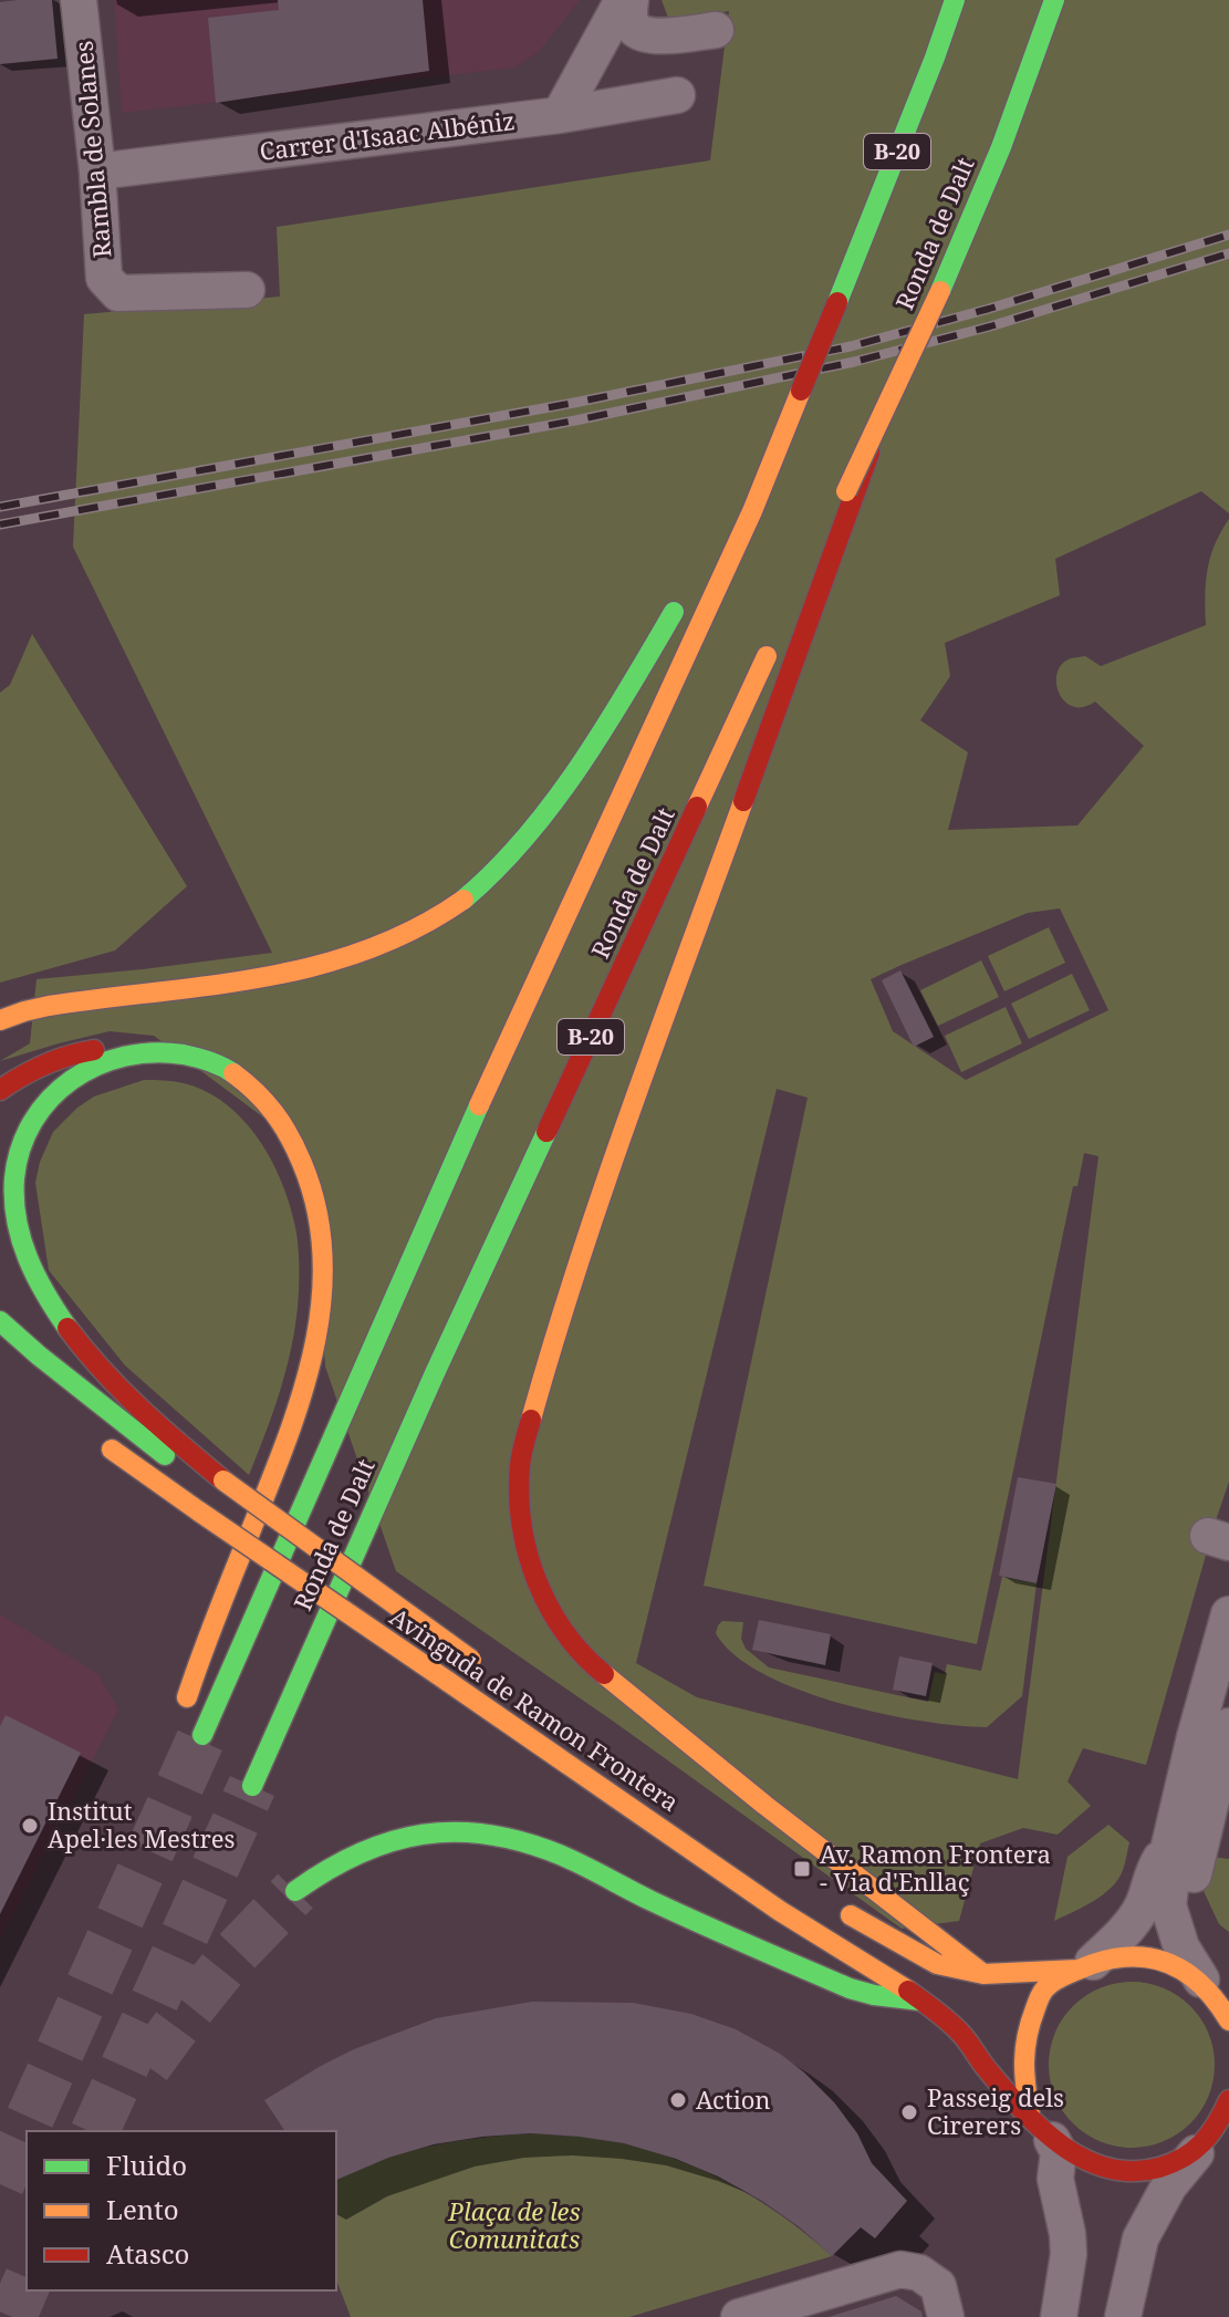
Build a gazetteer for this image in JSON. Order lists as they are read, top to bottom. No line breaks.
{"streets":{"main road":["B-20","Ronda de Dalt","Avinguda de Ramon Frontera"],"street":["Carrer d'Isaac Albéniz","Rambla de Solanes"]},"crossings":[["Carrer d'Isaac Albéniz","Rambla de Solanes"]],"parks":["Plaça de les Comunitats"],"places":{"other":["Institut Apel·les Mestres","Action","Passeig dels Cirerers"],"transit":["Av. Ramon Frontera - Via d'Enllaç"]},"legend":["Fluido","Lento","Atasco"]}
